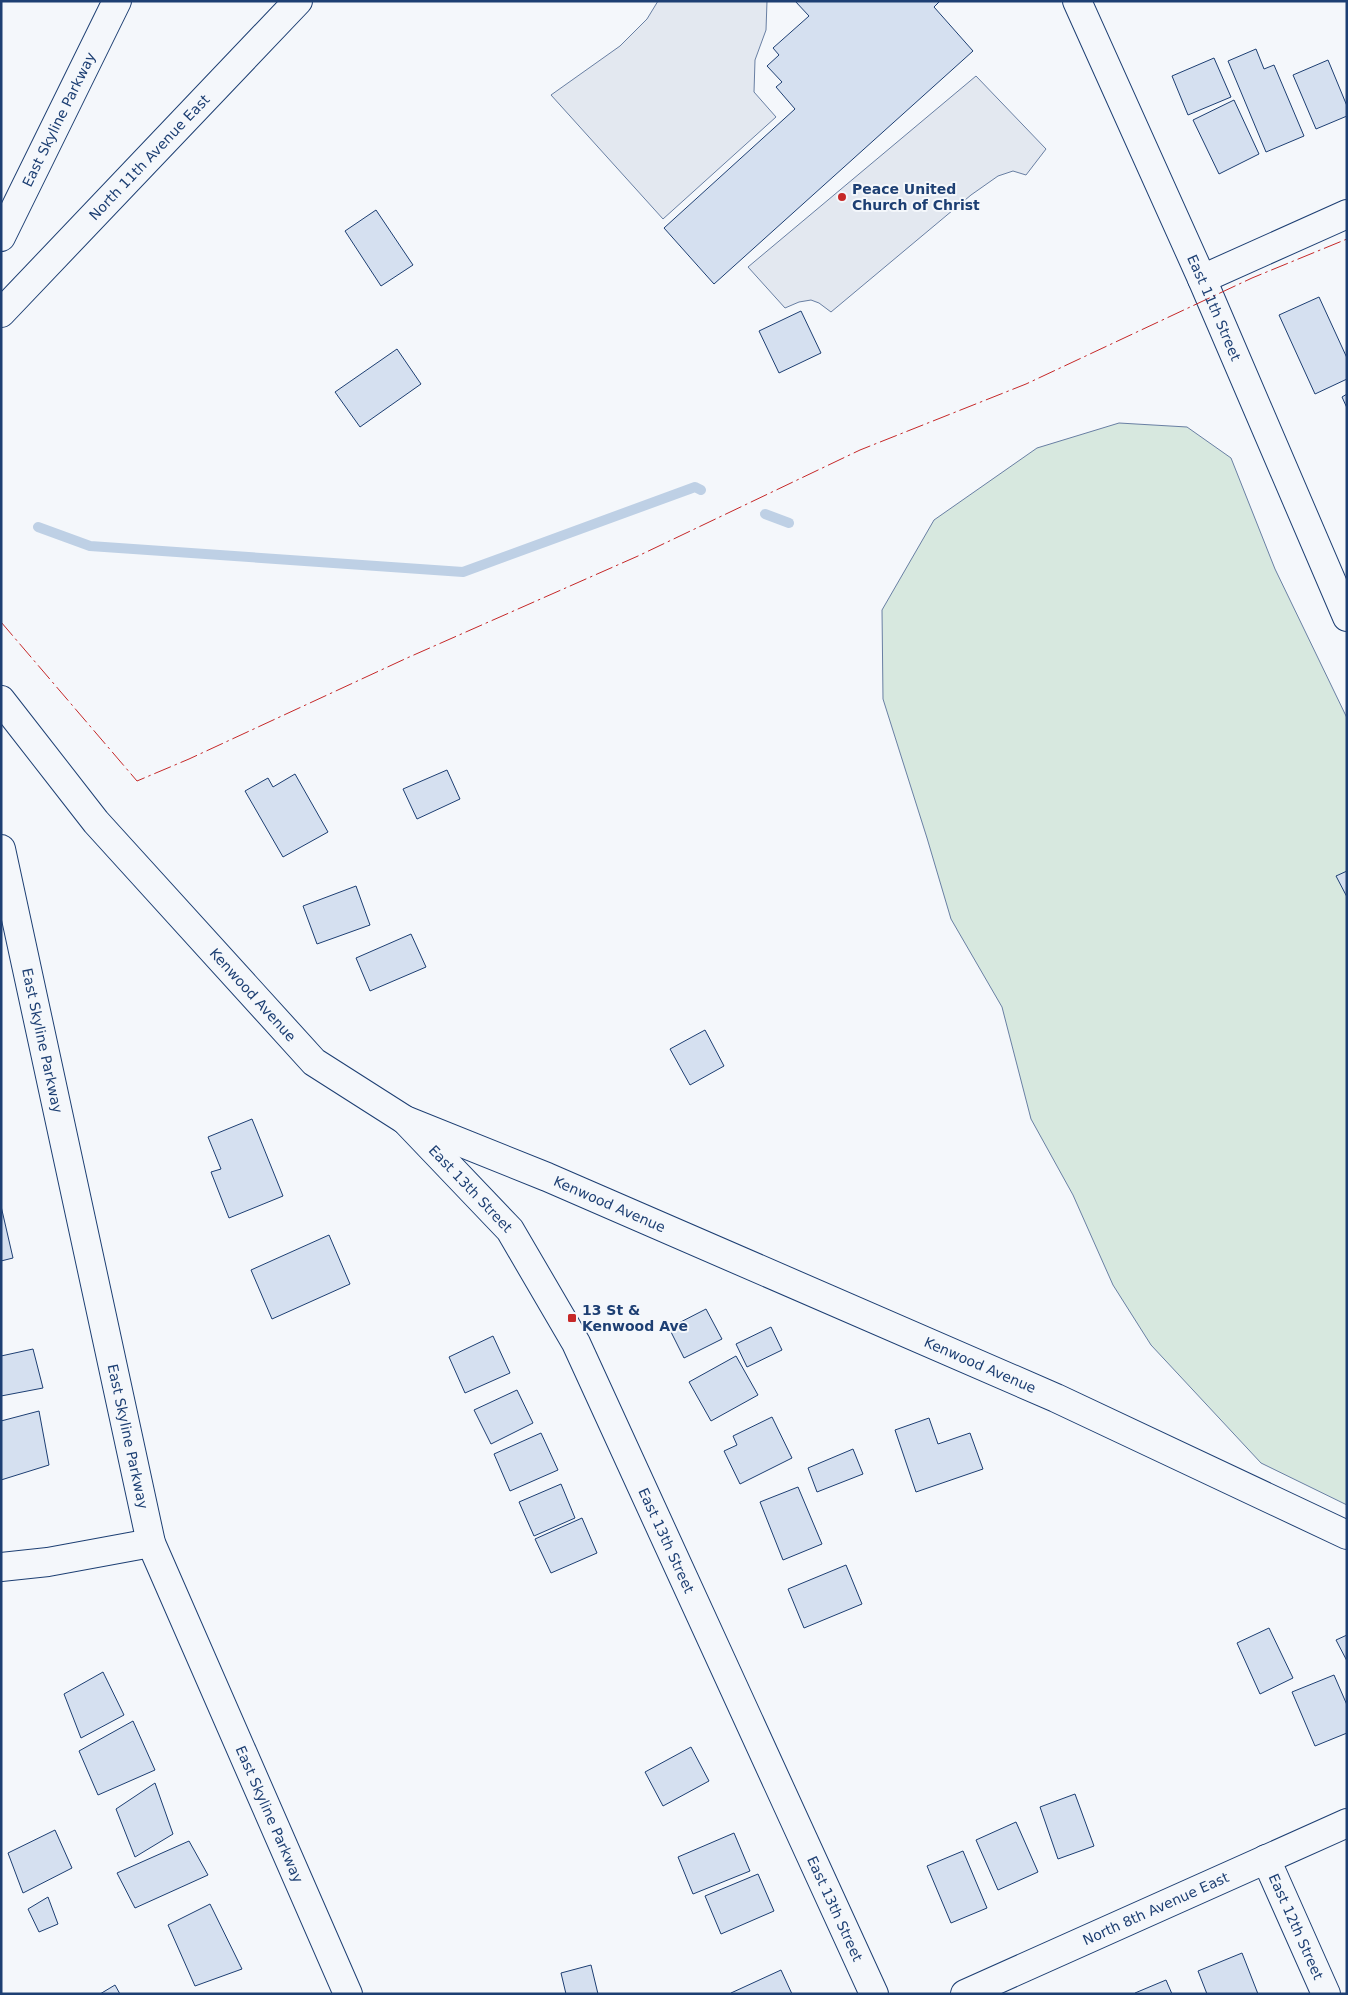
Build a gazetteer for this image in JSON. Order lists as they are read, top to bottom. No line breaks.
{"streets":{"street":["East Skyline Parkway","North 11th Avenue East","East 11th Street","Kenwood Avenue","East 13th Street","North 8th Avenue East","East 12th Street"]},"crossings":[["Kenwood Avenue","East 13th Street"],["North 8th Avenue East","East 12th Street"]],"places":{"other":["Peace United Church of Christ"],"transit":["13 St & Kenwood Ave"]}}
